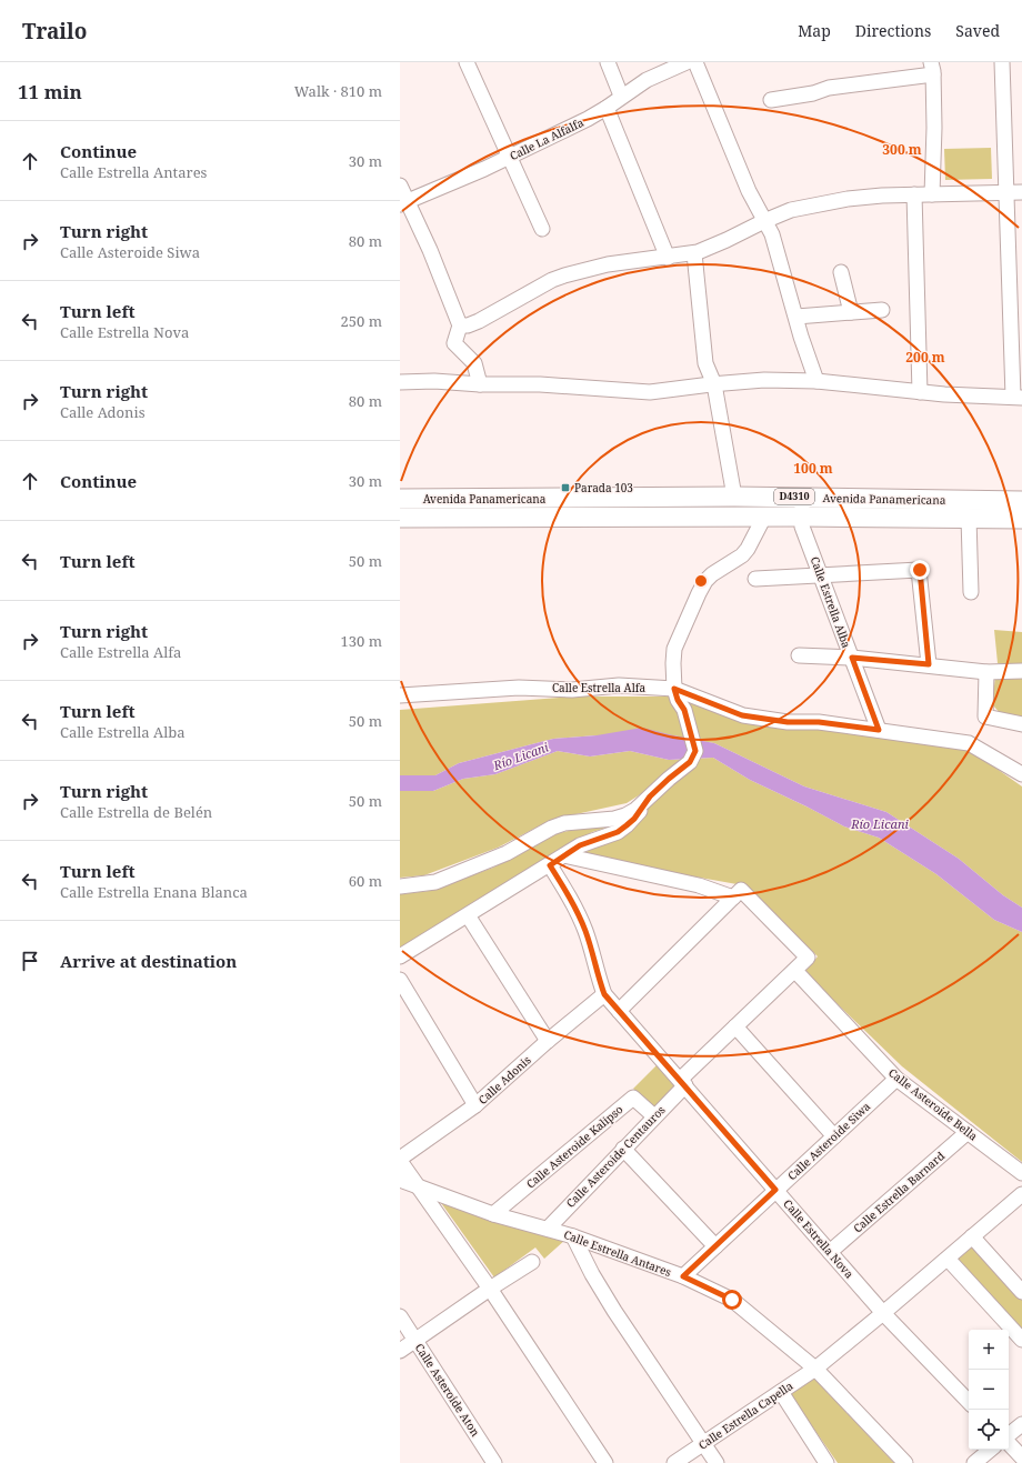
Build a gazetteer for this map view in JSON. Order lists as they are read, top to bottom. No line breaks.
{"streets":{"main road":["D4310","Avenida Panamericana"],"street":["Calle La Alfalfa","Calle Estrella Alba","Calle Estrella Alfa","Calle Adonis","Calle Asteroide Bella","Calle Asteroide Siwa","Calle Asteroide Kalipso","Calle Asteroide Centauros","Calle Estrella Barnard","Calle Estrella Nova","Calle Estrella Antares","Calle Asteroide Aton","Calle Estrella Capella"]},"crossings":[["Avenida Panamericana","Calle Estrella Alba"],["Calle Estrella Alba","Calle Estrella Alfa"],["Calle Adonis","Calle Estrella Nova"],["Calle Asteroide Bella","Calle Asteroide Siwa"],["Calle Asteroide Bella","Calle Asteroide Centauros"],["Calle Asteroide Bella","Calle Estrella Barnard"],["Calle Asteroide Siwa","Calle Estrella Nova"],["Calle Asteroide Siwa","Calle Estrella Antares"],["Calle Asteroide Kalipso","Calle Asteroide Centauros"],["Calle Asteroide Kalipso","Calle Estrella Antares"],["Calle Asteroide Centauros","Calle Estrella Nova"],["Calle Asteroide Centauros","Calle Estrella Antares"],["Calle Estrella Barnard","Calle Estrella Nova"],["Calle Estrella Nova","Calle Estrella Capella"],["Calle Estrella Antares","Calle Estrella Capella"]],"water":["Río Licani"],"places":{"transit":["Parada 103"]},"page":{"header":"Trailo","nav":["Map","Directions","Saved"],"heading":["11 min","Walk · 810 m"],"list":[["Continue","Calle Estrella Antares","30 m"],["Turn right","Calle Asteroide Siwa","80 m"],["Turn left","Calle Estrella Nova","250 m"],["Turn right","Calle Adonis","80 m"],["Continue","30 m"],["Turn left","50 m"],["Turn right","Calle Estrella Alfa","130 m"],["Turn left","Calle Estrella Alba","50 m"],["Turn right","Calle Estrella de Belén","50 m"],["Turn left","Calle Estrella Enana Blanca","60 m"],"Arrive at destination"],"map_buttons":["+","−"]},"rings":["300 m","200 m","100 m"]}
